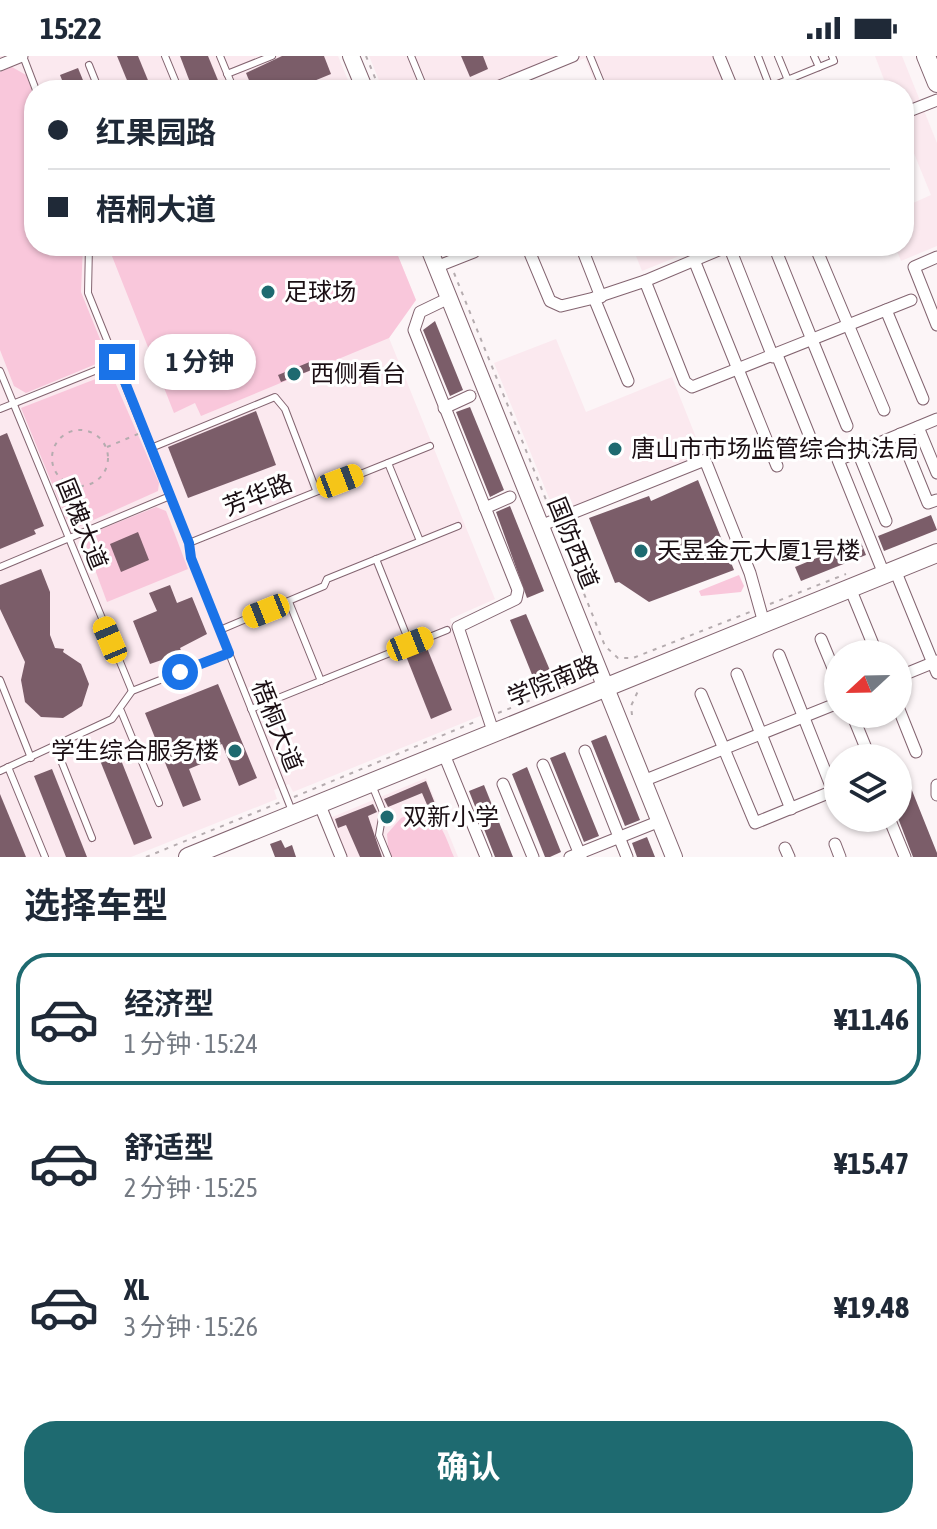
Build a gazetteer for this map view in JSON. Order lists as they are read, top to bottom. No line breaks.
{"streets":{"main road":["学院南路"],"street":["国防西道"],"lane":["芳华路","国槐大道","梧桐大道"]},"crossings":[["芳华路","梧桐大道"],["国防西道","学院南路"],["学院南路","梧桐大道"]],"places":["足球场","西侧看台","唐山市市场监管综合执法局","天昱金元大厦1号楼","学生综合服务楼","双新小学"],"north":"left","page":{"status":"15:22","banner":["红果园路","梧桐大道"],"bubble":"1 分钟","heading":"选择车型","list":[{"name":"经济型","note":"1 分钟 · 15:24","value":"¥11.46"},{"name":"舒适型","note":"2 分钟 · 15:25","value":"¥15.47"},{"name":"XL","note":"3 分钟 · 15:26","value":"¥19.48"}],"buttons":"确认"}}
